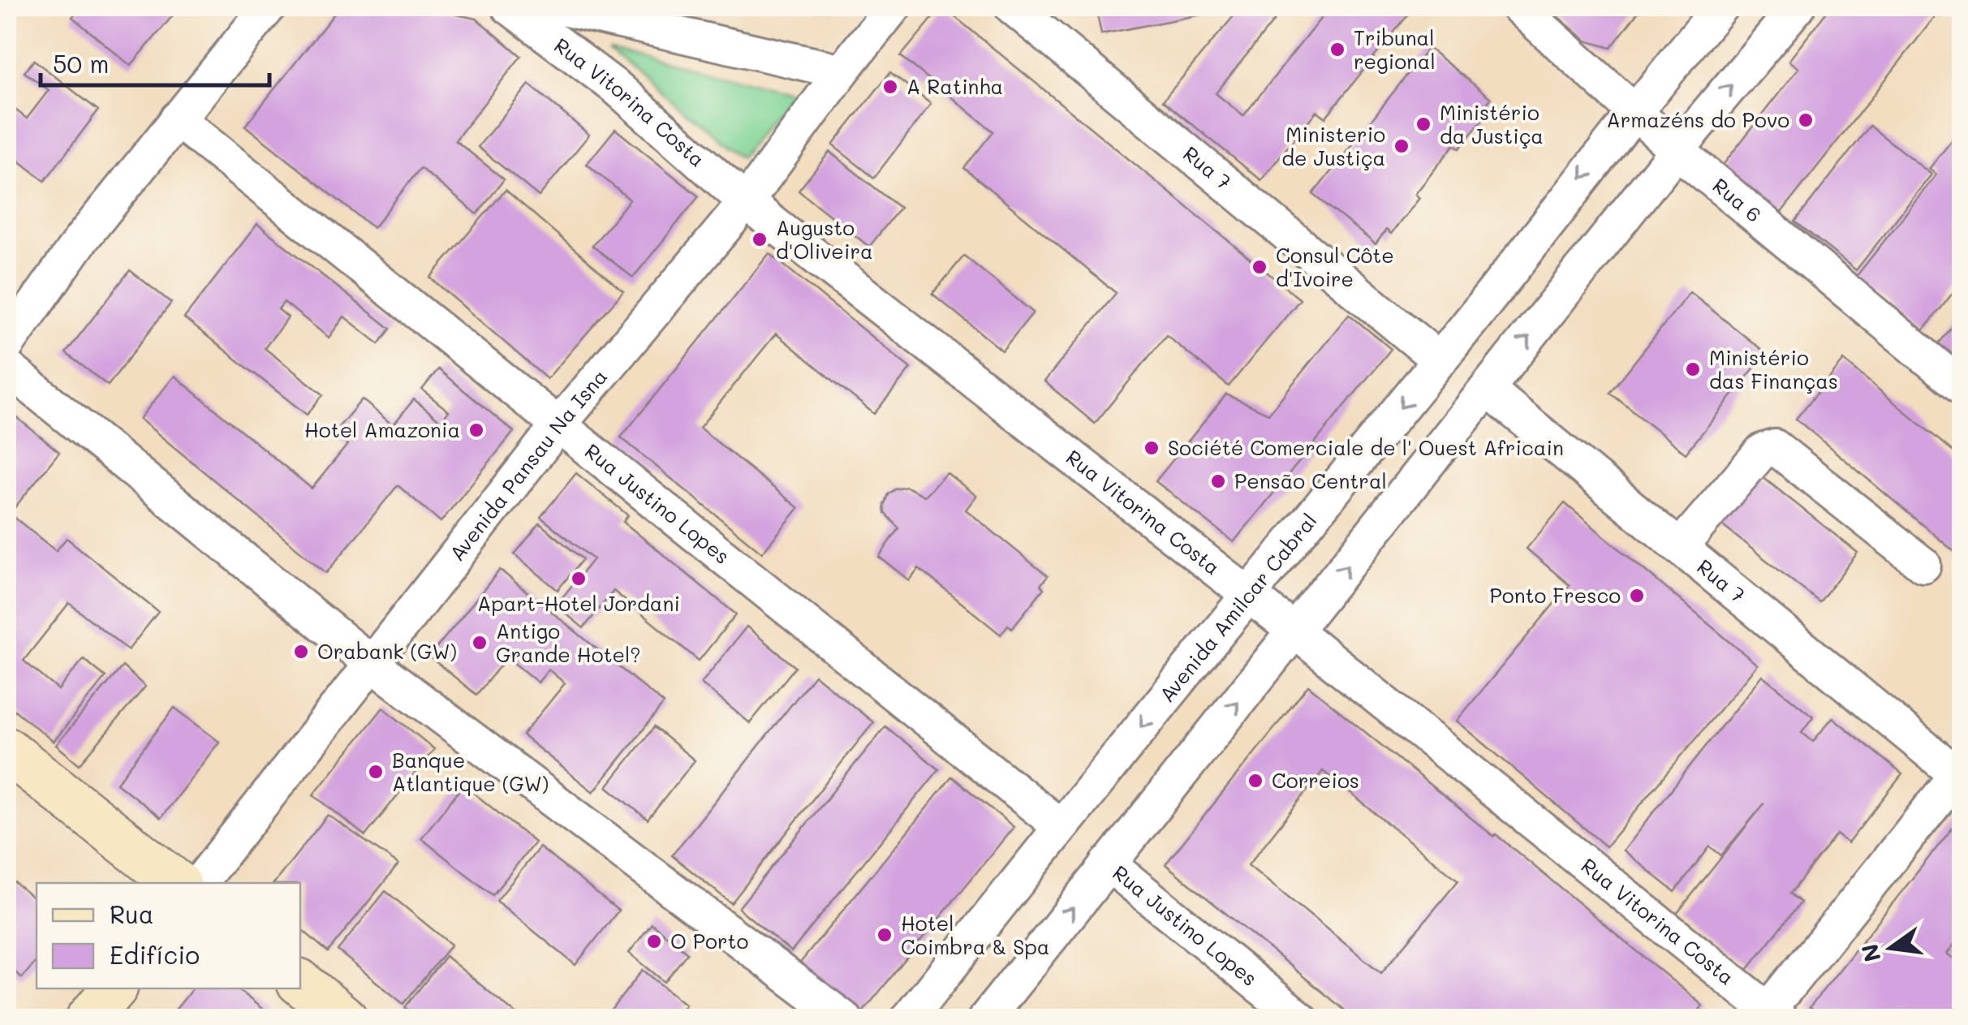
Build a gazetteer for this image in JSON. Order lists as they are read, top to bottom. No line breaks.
{"streets":{"street":["Rua Vitorina Costa","Rua 7","Rua 6","Avenida Pansau Na Isna","Rua Justino Lopes","Avenida Amilcar Cabral"]},"crossings":[["Rua Vitorina Costa","Avenida Pansau Na Isna"],["Rua Vitorina Costa","Avenida Amilcar Cabral"],["Rua 7","Avenida Amilcar Cabral"],["Rua 6","Avenida Amilcar Cabral"],["Avenida Pansau Na Isna","Rua Justino Lopes"],["Rua Justino Lopes","Avenida Amilcar Cabral"]],"places":["Tribunal regional","A Ratinha","Armazéns do Povo","Ministério da Justiça","Ministerio de Justiça","Augusto d'Oliveira","Consul Côte d'Ivoire","Ministério das Finanças","Hotel Amazonia","Société Comerciale de l' Ouest Africain","Pensão Central","Apart-Hotel Jordani","Ponto Fresco","Antigo Grande Hotel?","Orabank (GW)","Banque Atlantique (GW)","Correios","Hotel Coimbra & Spa","O Porto"],"legend":["Rua","Edifício"],"scale_bar":"50 m","north":"left"}
